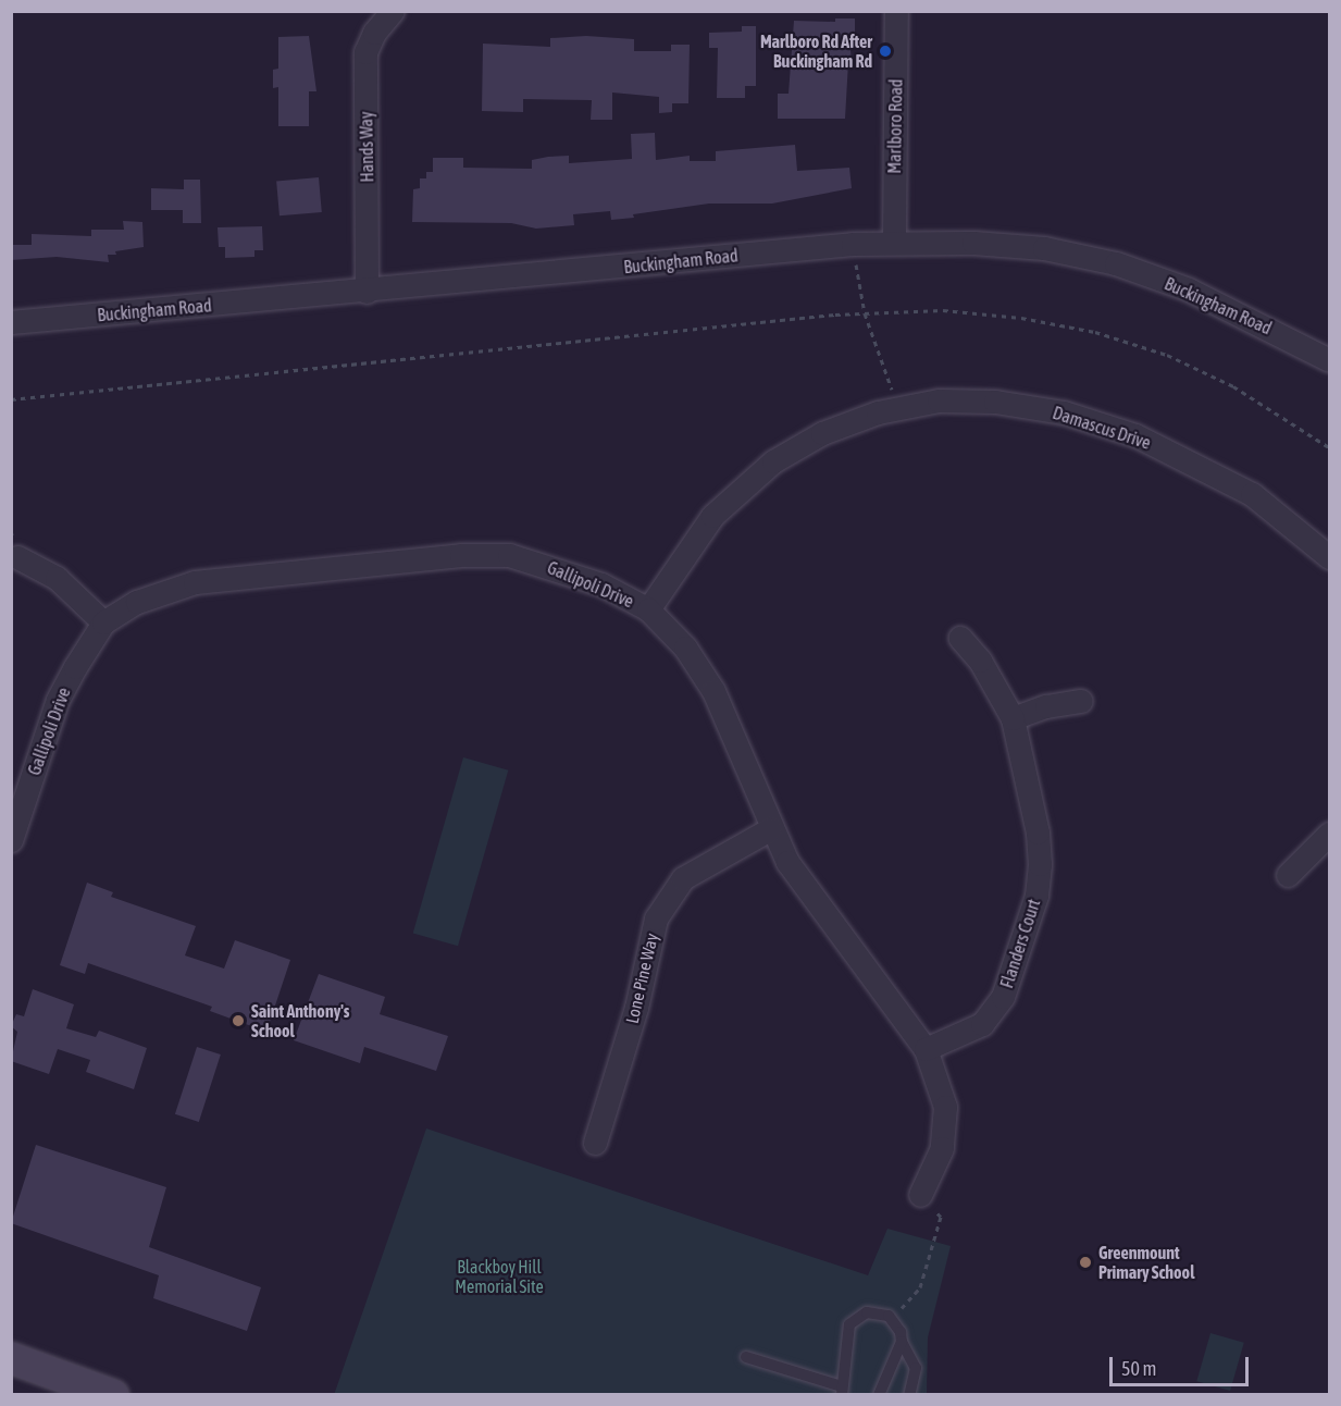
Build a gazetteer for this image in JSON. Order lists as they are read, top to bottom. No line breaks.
{"streets":{"street":["Marlboro Road","Hands Way","Buckingham Road","Damascus Drive","Gallipoli Drive","Flanders Court","Lone Pine Way"]},"crossings":[["Marlboro Road","Buckingham Road"],["Hands Way","Buckingham Road"],["Damascus Drive","Gallipoli Drive"],["Gallipoli Drive","Flanders Court"],["Gallipoli Drive","Lone Pine Way"]],"parks":["Blackboy Hill Memorial Site"],"places":["Marlboro Rd After Buckingham Rd","Saint Anthony's School","Greenmount Primary School"],"scale_bar":"50 m"}
